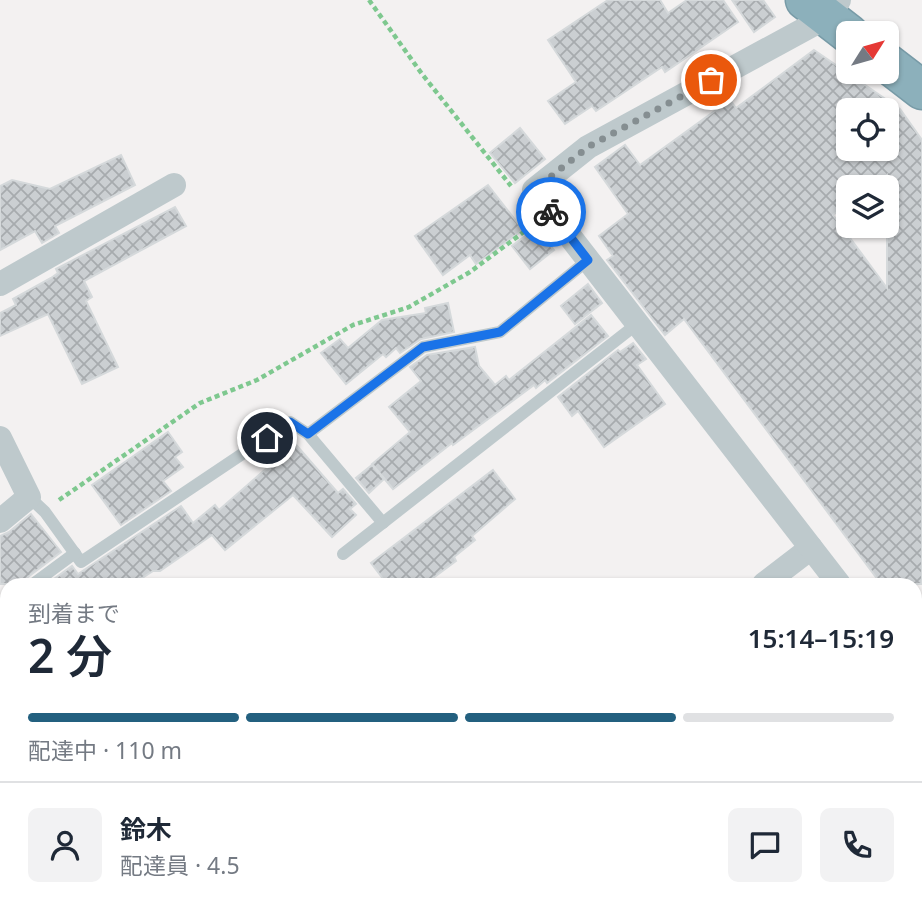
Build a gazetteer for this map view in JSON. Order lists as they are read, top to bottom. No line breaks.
{"north":"top right","page":{"heading":["2 分","到着まで","15:14–15:19"],"panel":["鈴木","配達員 · 4.5"],"bar":"配達中 · 110 m"}}
